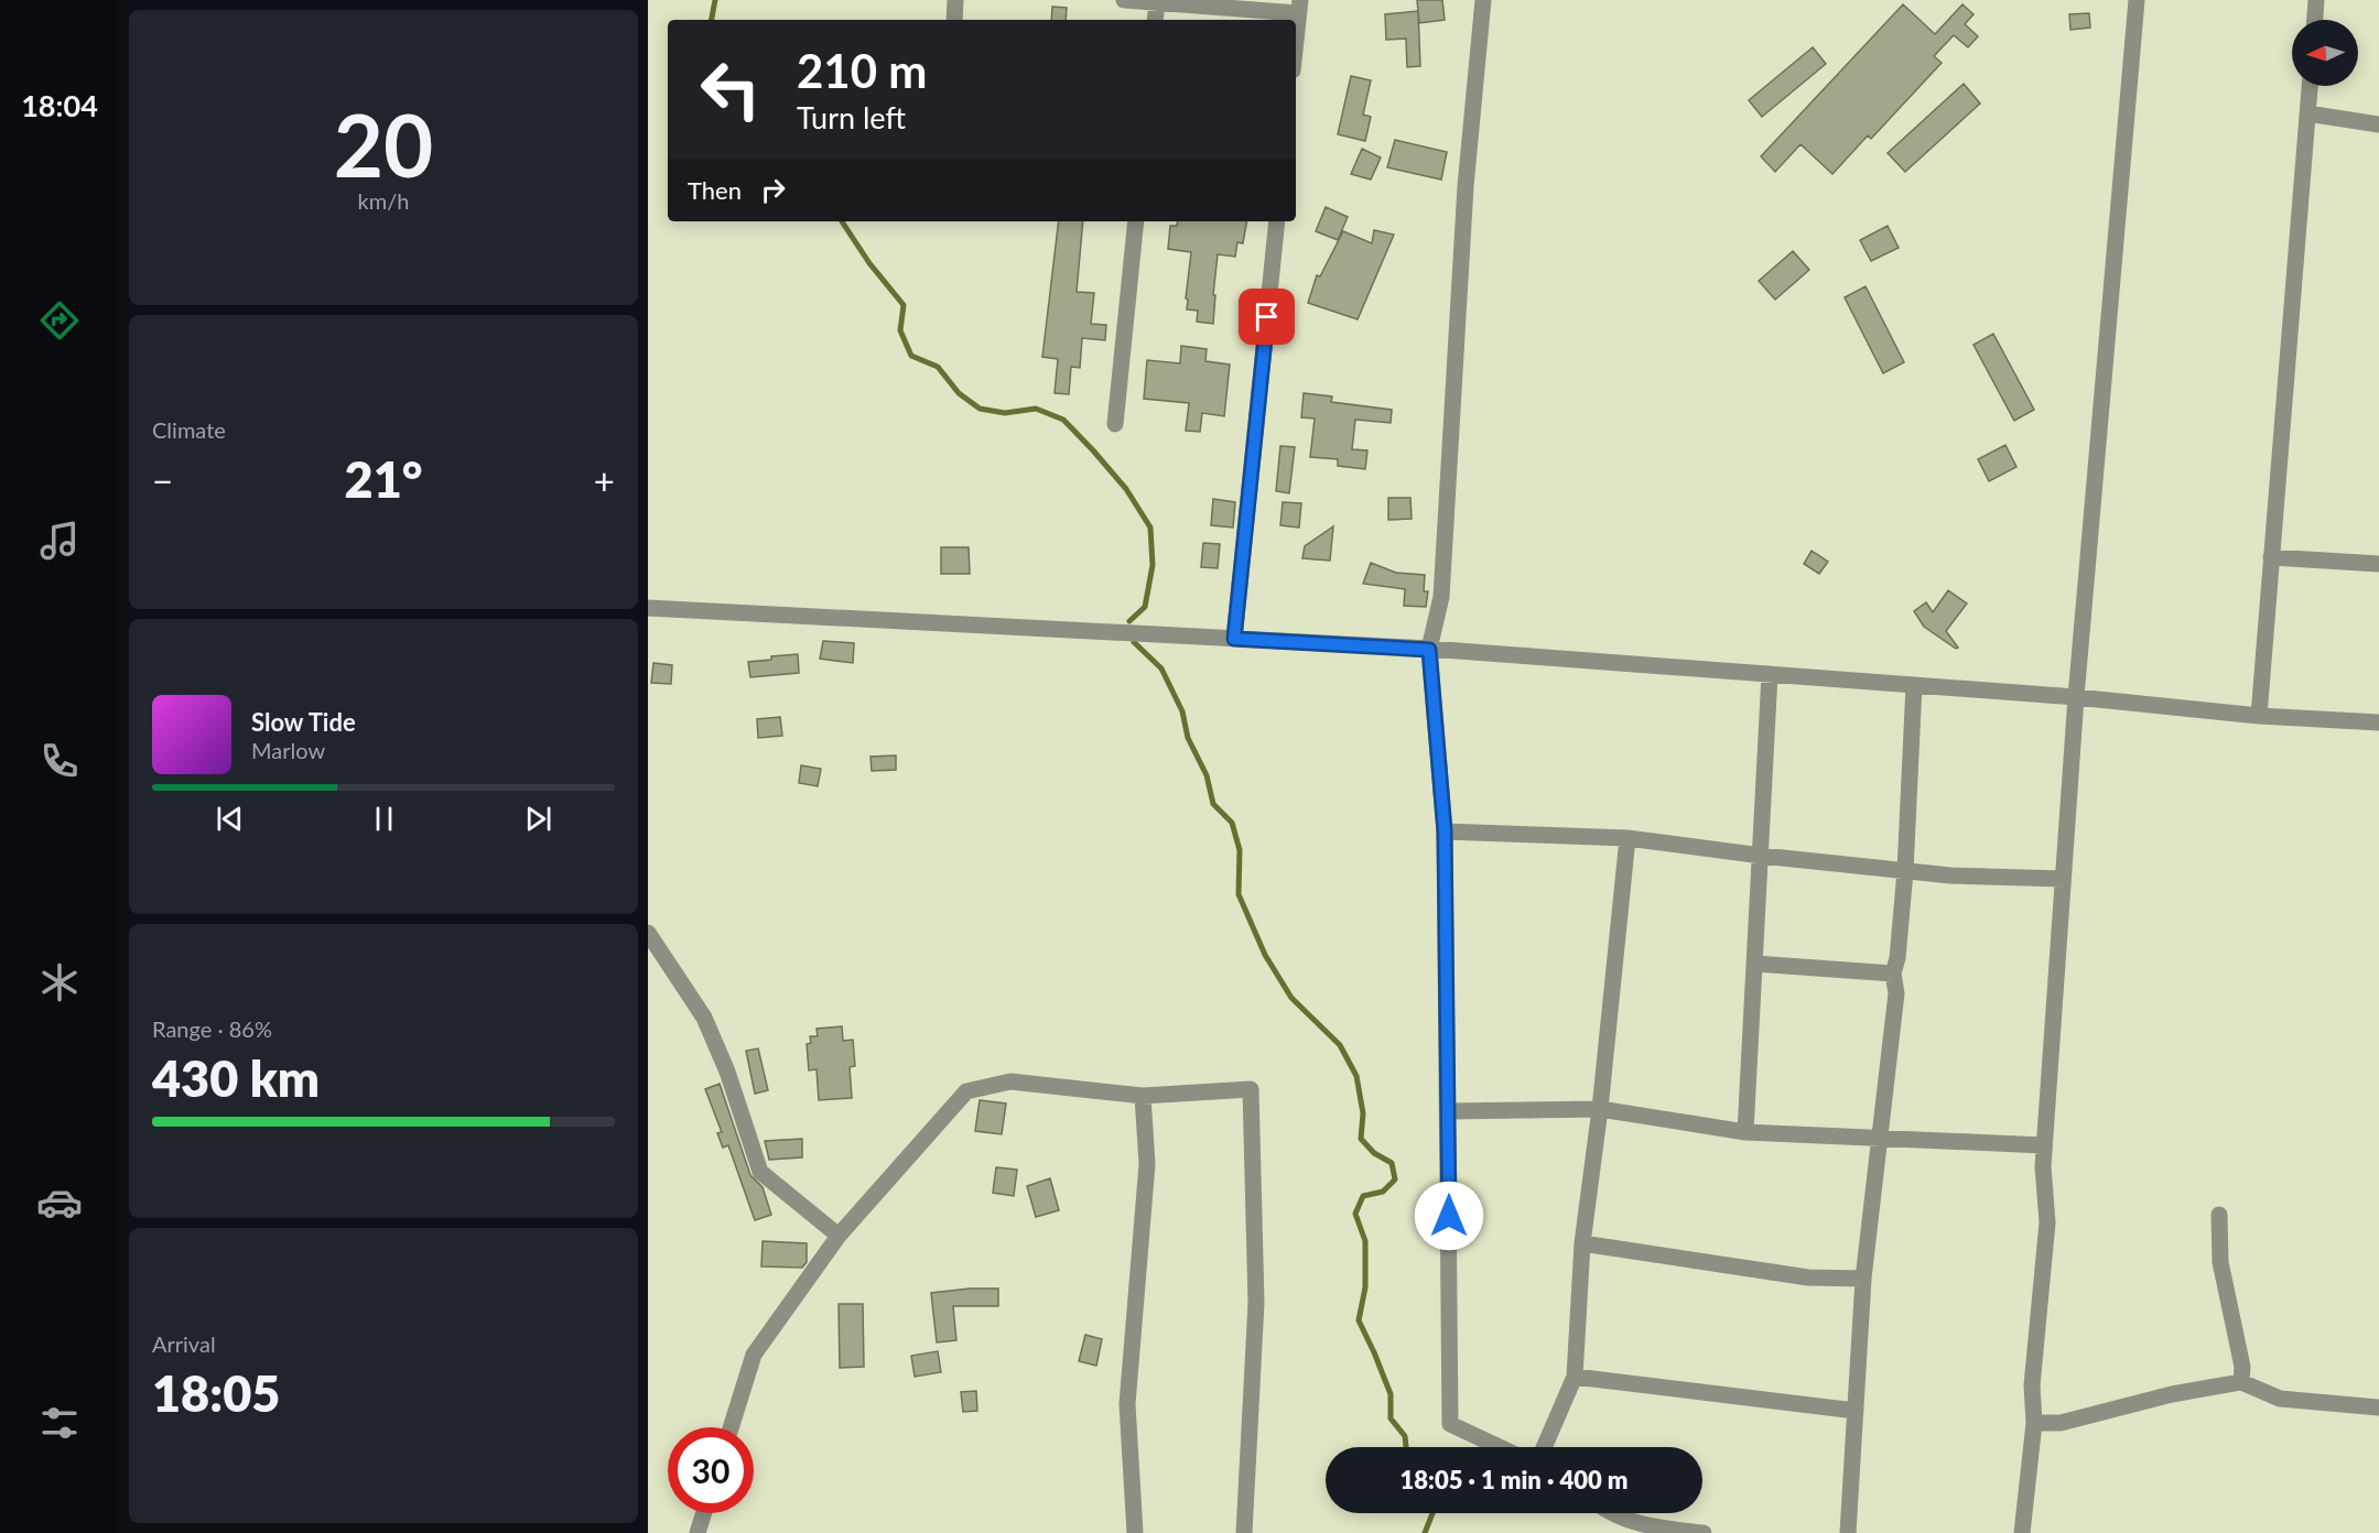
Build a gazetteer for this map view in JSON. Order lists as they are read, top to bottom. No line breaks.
{"north":"left","page":{"tabs":"18:04","tile":[["20","km/h"],"Climate",["Range · 86%","430 km"],["Arrival","18:05"]],"turn":["210 m","Turn left"],"then":"Then","heat":["−","21°","+"],"song":["Slow Tide","Marlow"],"limit":"30","trip":"18:05 · 1 min · 400 m"}}
